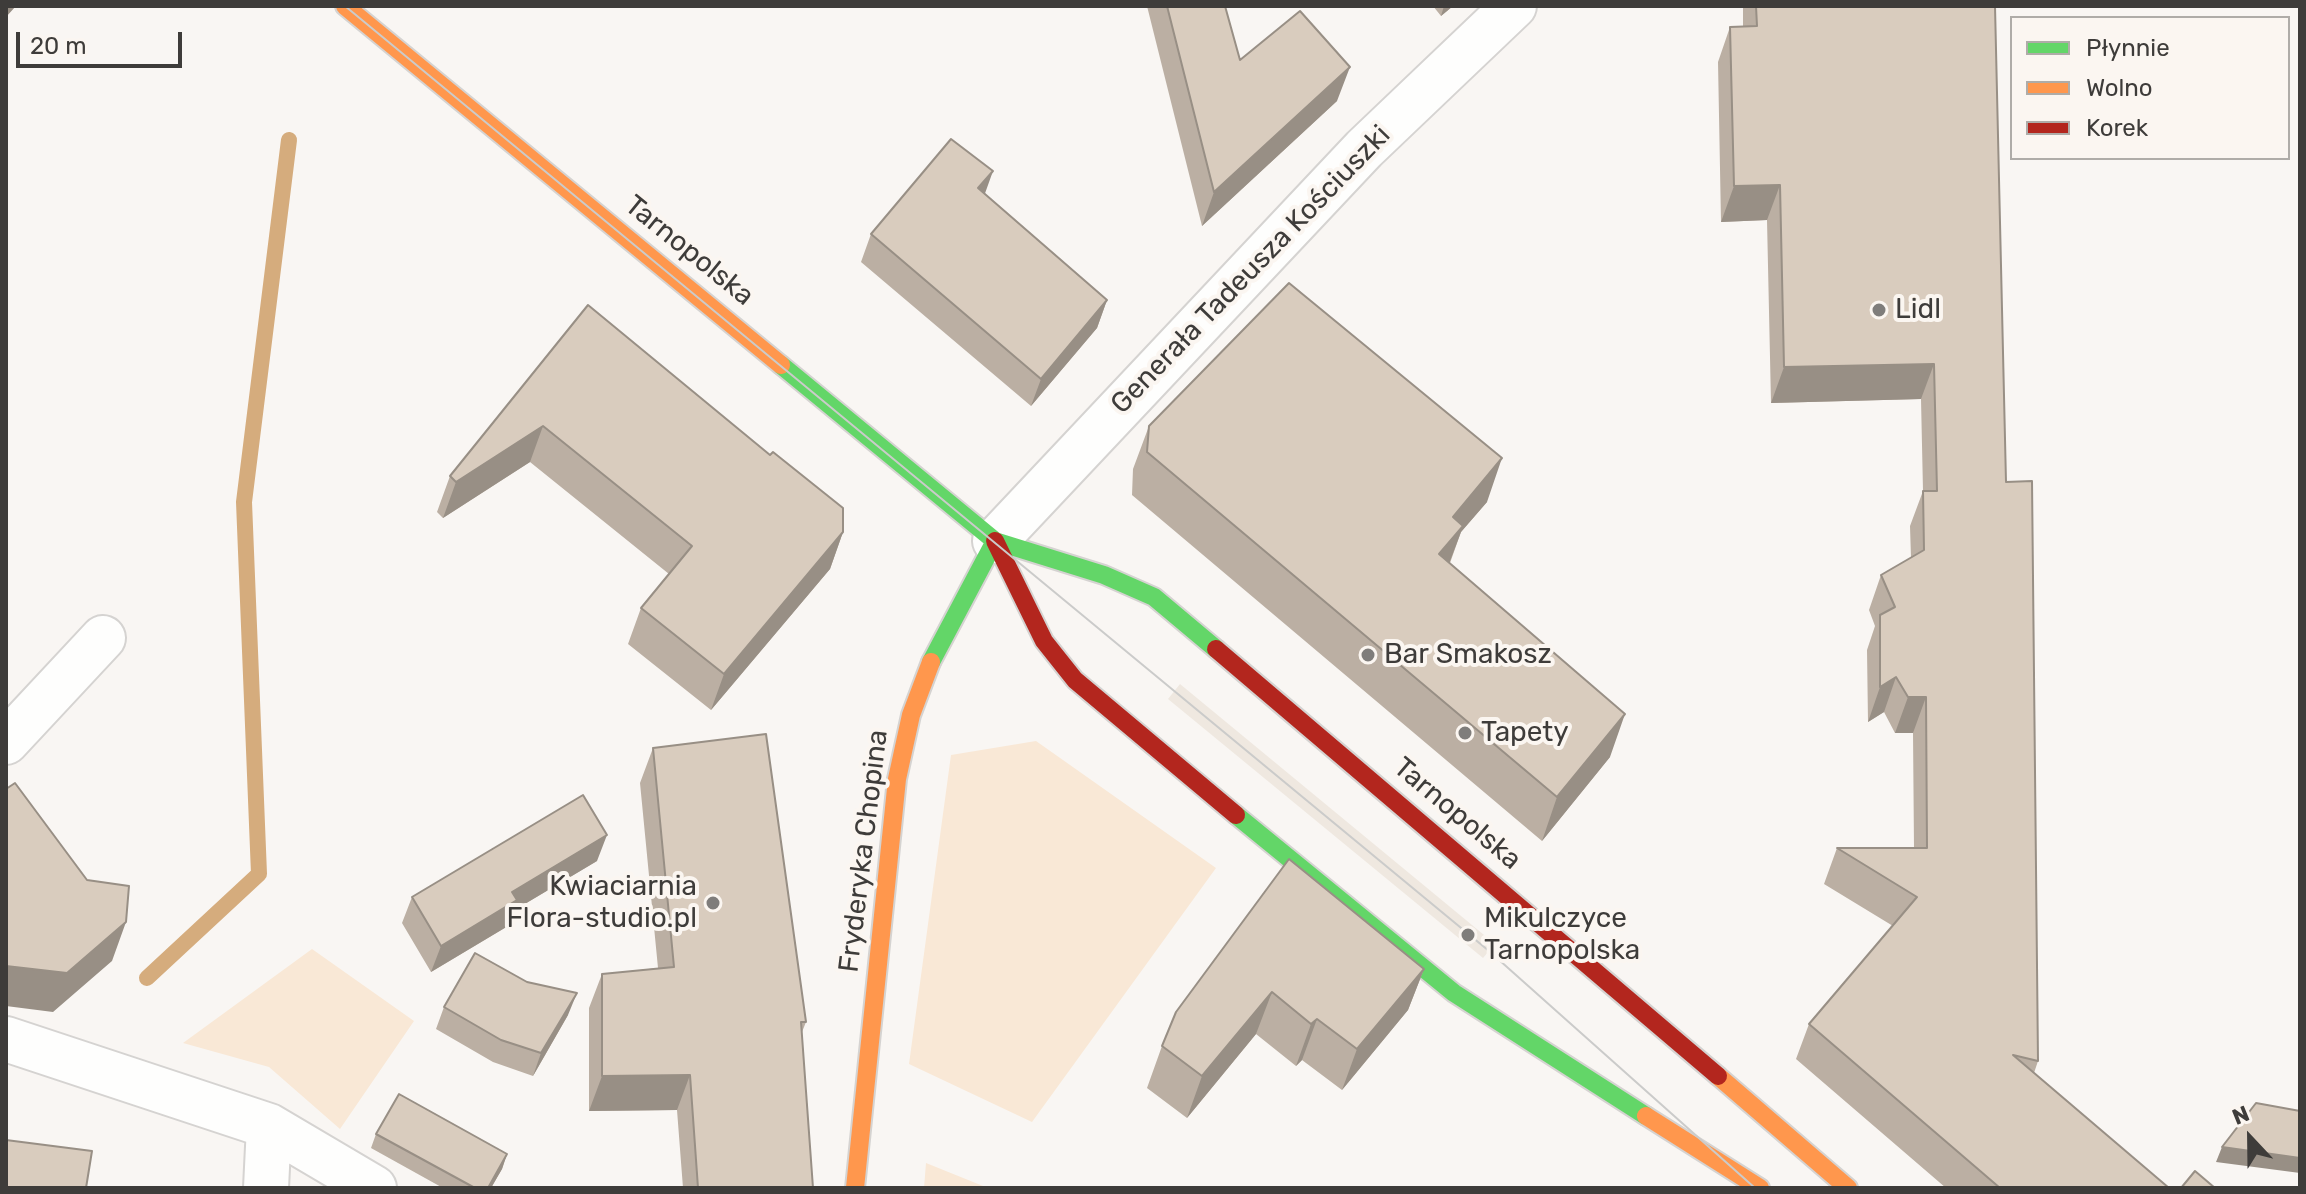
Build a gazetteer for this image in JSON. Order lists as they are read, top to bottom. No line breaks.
{"streets":{"main road":["Tarnopolska","Fryderyka Chopina"],"street":["Generała Tadeusza Kościuszki"]},"crossings":[["Tarnopolska","Generała Tadeusza Kościuszki"],["Tarnopolska","Fryderyka Chopina"],["Generała Tadeusza Kościuszki","Fryderyka Chopina"]],"places":["Lidl","Bar Smakosz","Tapety","Kwiaciarnia Flora-studio.pl","Mikulczyce Tarnopolska"],"legend":["Płynnie","Wolno","Korek"],"scale_bar":"20 m","north":"top"}
